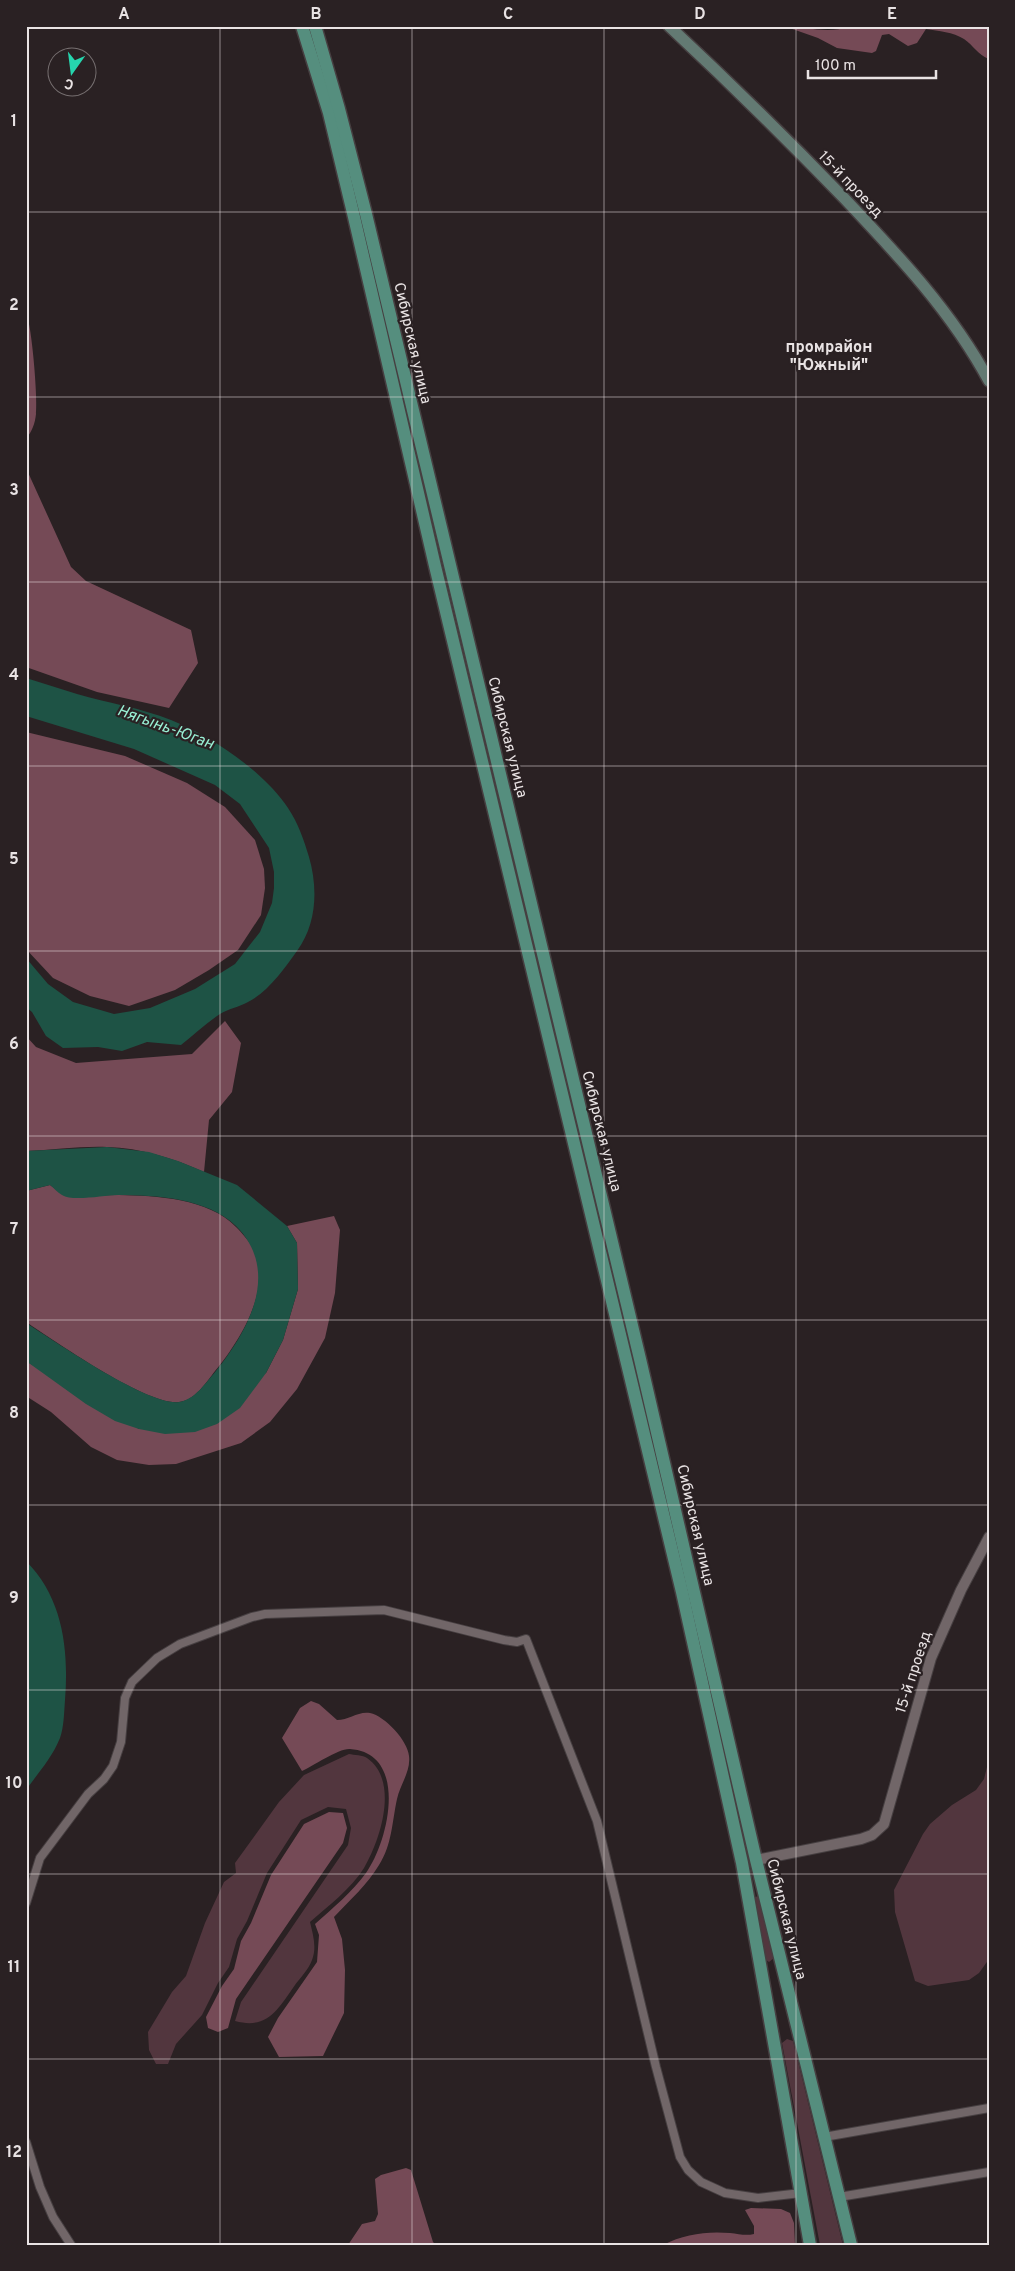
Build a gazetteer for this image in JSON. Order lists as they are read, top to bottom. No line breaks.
{"streets":{"main road":["15-й проезд","Сибирская улица"]},"crossings":[["15-й проезд","Сибирская улица"]],"districts":["промрайон \"Южный\""],"water":["Нягынь-Юган"],"scale_bar":"100 m","north":"bottom","grid":{"columns":["A","B","C","D","E"],"rows":["1","2","3","4","5","6","7","8","9","10","11","12"]}}
